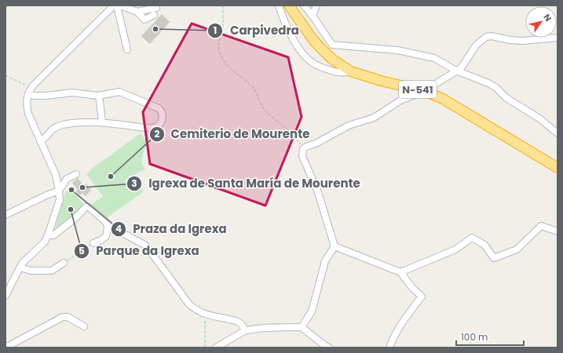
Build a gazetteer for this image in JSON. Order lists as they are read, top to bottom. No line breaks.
{"streets":{"highway":["N-541"]},"places":["Carpivedra","Cemiterio de Mourente","Igrexa de Santa María de Mourente","Praza da Igrexa","Parque da Igrexa"],"scale_bar":"100 m","north":"top right"}
